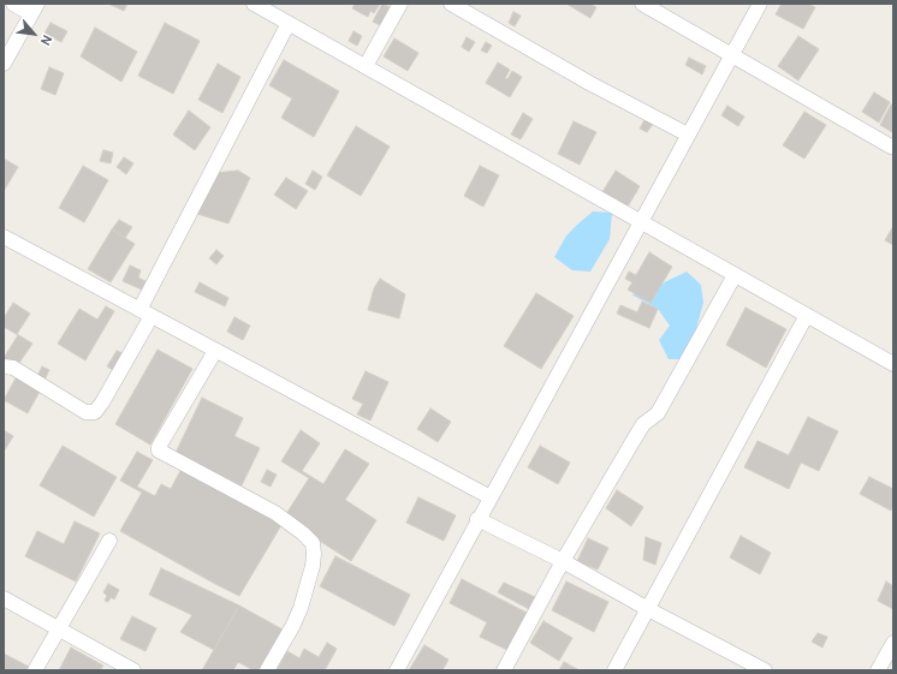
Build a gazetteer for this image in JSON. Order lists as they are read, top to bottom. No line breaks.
{"north":"bottom right"}
